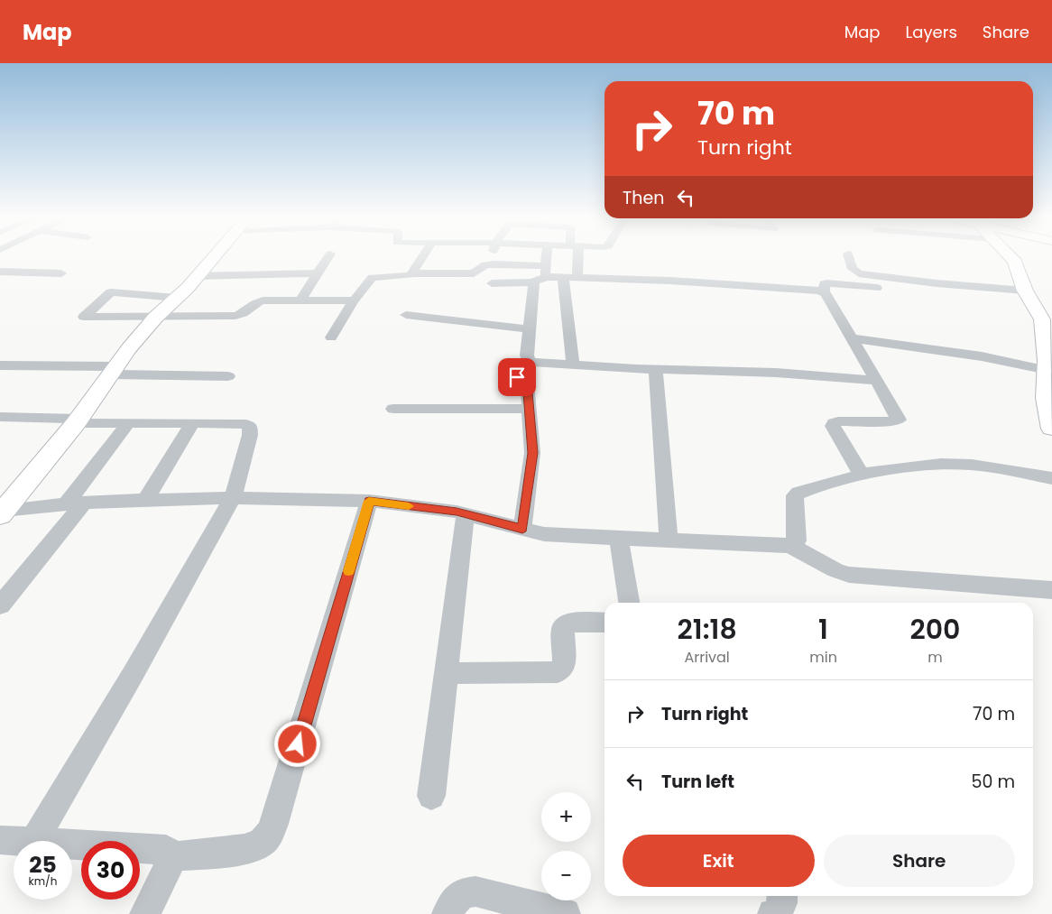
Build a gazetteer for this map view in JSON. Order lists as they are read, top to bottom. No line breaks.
{"page":{"header":"Map","nav":["Map","Layers","Share"],"turn":["70 m","Turn right"],"then":"Then","eta":["21:18","Arrival","1","min","200","m"],"list":[{"name":"Turn right","value":"70 m"},{"name":"Turn left","value":"50 m"}],"map_buttons":["+","−"],"buttons":["Exit","Share"],"speed":"25 km/h","limit":"30"}}
